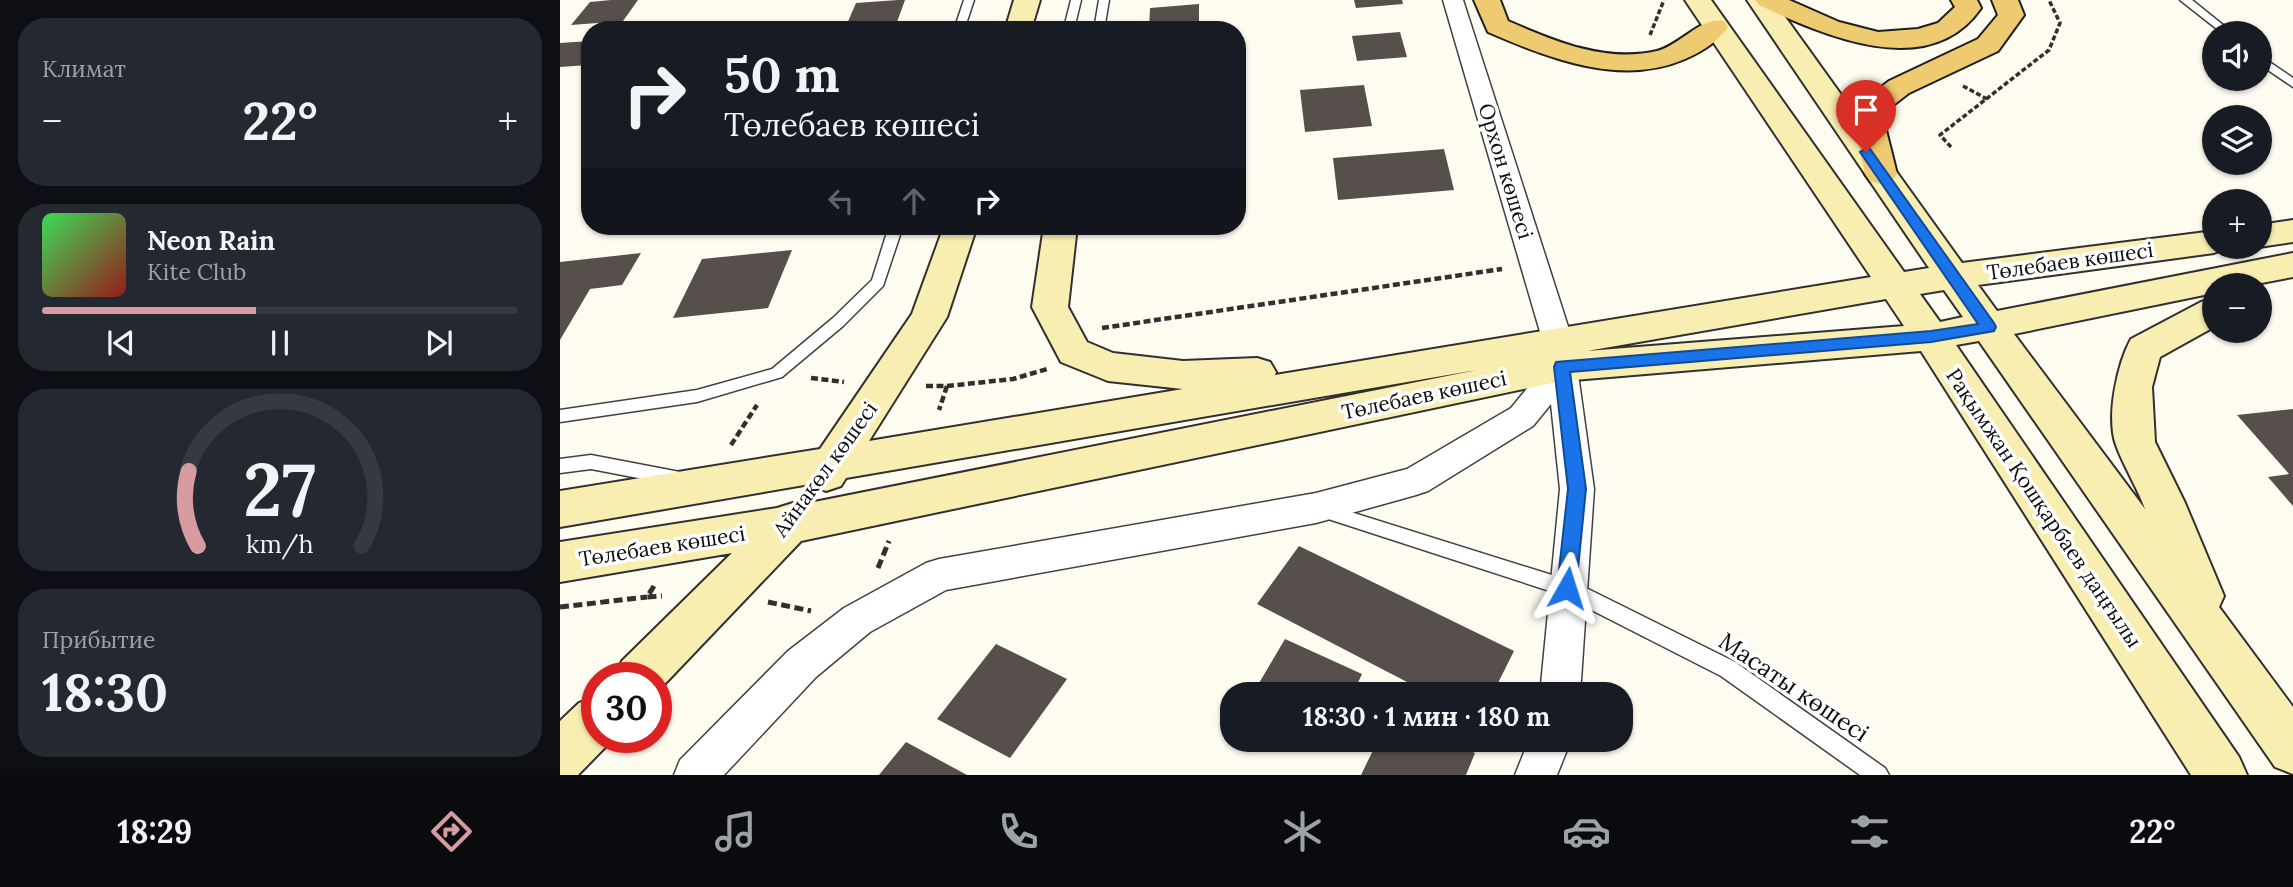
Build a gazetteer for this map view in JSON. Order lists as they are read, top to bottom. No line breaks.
{"streets":{"main road":["Төлебаев көшесі","Айнакөл көшесі","Рақымжан Қошқарбаев даңғылы"],"street":["Орхон көшесі"],"lane":["Масаты көшесі"]},"crossings":[["Орхон көшесі","Төлебаев көшесі"],["Орхон көшесі","Масаты көшесі"],["Төлебаев көшесі","Айнакөл көшесі"],["Төлебаев көшесі","Рақымжан Қошқарбаев даңғылы"]],"page":{"tile":["Климат",["Прибытие","18:30"]],"map_buttons":["+","−"],"turn":["50 m","Төлебаев көшесі"],"heat":["−","22°","+"],"song":["Neon Rain","Kite Club"],"limit":"30","trip":"18:30 · 1 мин · 180 m","tabs":["18:29","22°"],"gauge":["27","km/h"]}}
